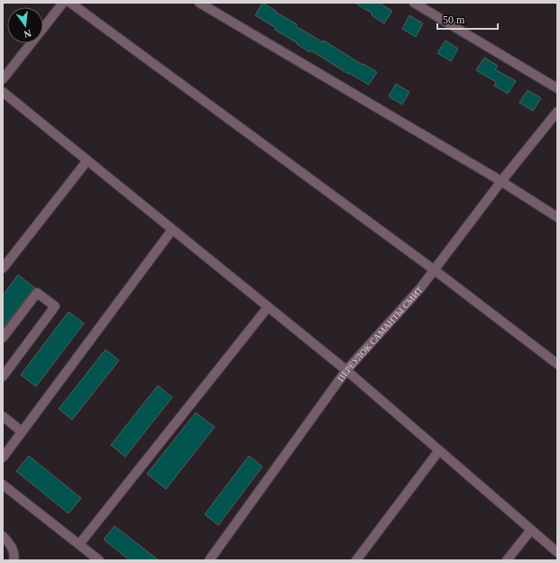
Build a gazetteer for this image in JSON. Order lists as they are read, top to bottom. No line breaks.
{"streets":{"street":["ПЕРЕУЛОК САМАНТЫ СМИТ"]},"scale_bar":"50 m","north":"bottom"}
